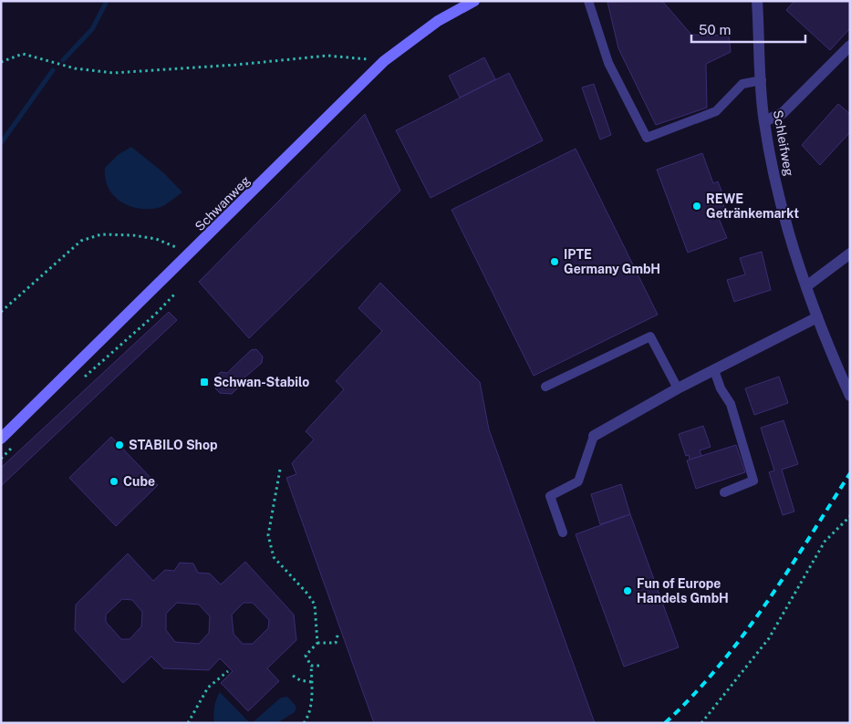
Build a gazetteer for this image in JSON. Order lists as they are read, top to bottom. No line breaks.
{"streets":{"main road":["Schwanweg"],"street":["Schleifweg"]},"places":{"other":["REWE Getränkemarkt","IPTE Germany GmbH","STABILO Shop","Cube","Fun of Europe Handels GmbH"],"transit":["Schwan-Stabilo"]},"scale_bar":"50 m"}
